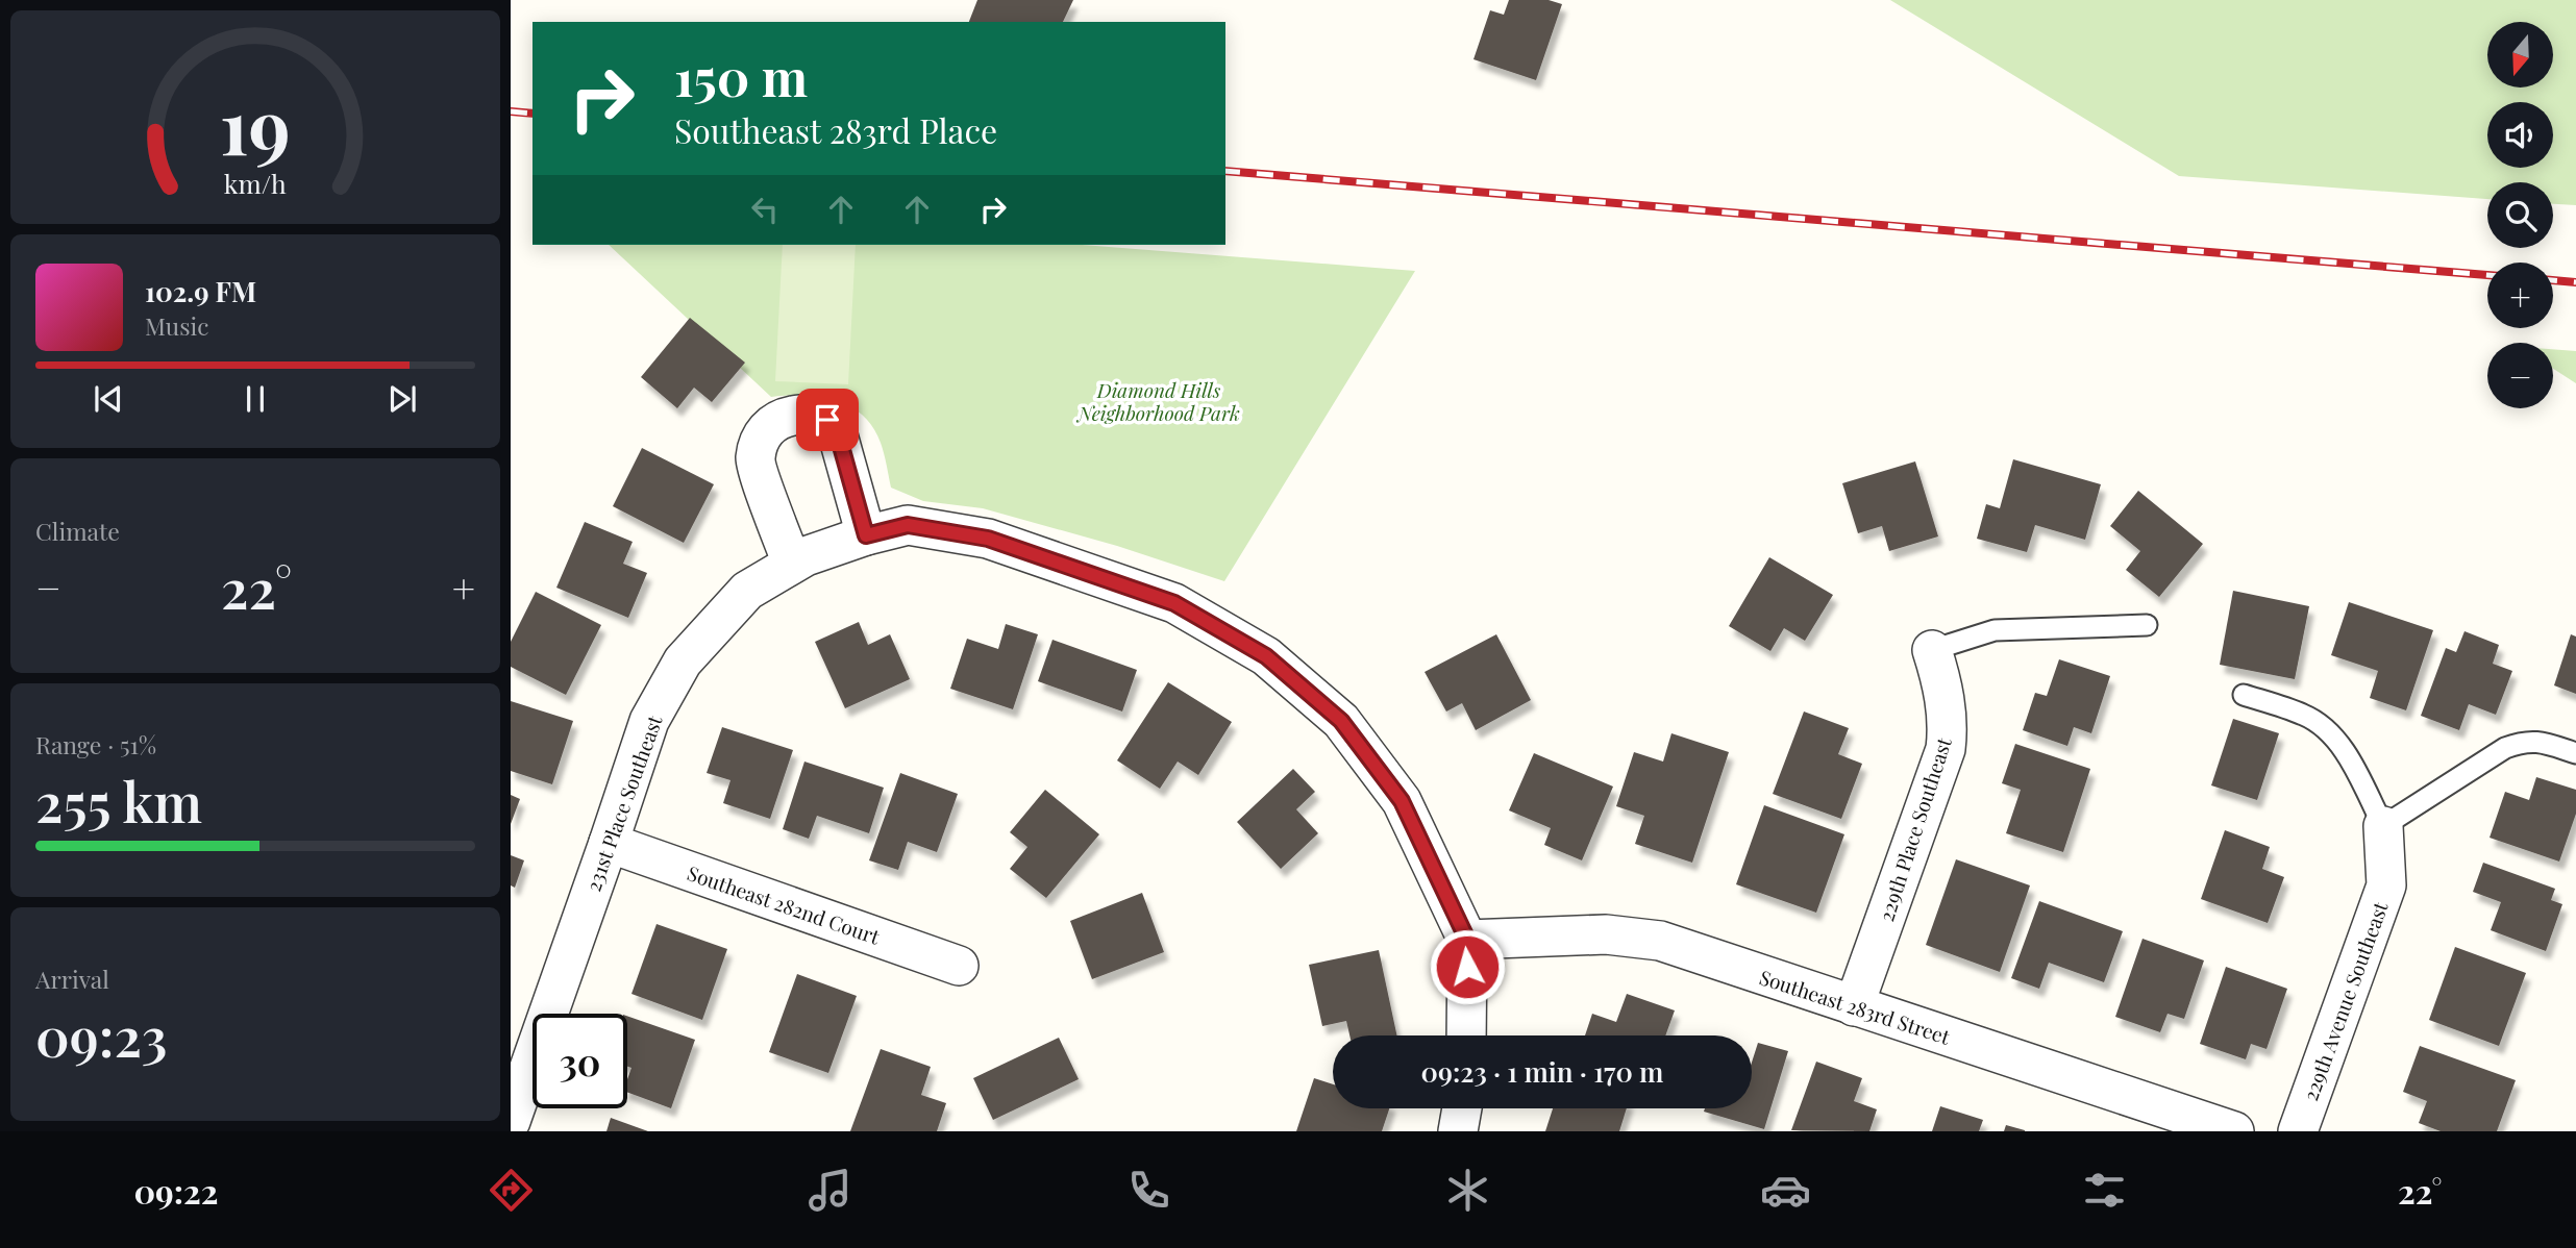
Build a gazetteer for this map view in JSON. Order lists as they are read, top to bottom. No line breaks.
{"streets":{"street":["231st Place Southeast","229th Place Southeast","Southeast 282nd Court","229th Avenue Southeast","Southeast 283rd Street"]},"crossings":[["231st Place Southeast","Southeast 282nd Court"],["231st Place Southeast","Southeast 283rd Street"],["229th Place Southeast","Southeast 283rd Street"]],"parks":["Diamond Hills Neighborhood Park"],"north":"bottom","page":{"map_buttons":["+","−"],"turn":["150 m","Southeast 283rd Place"],"song":["102.9 FM","Music"],"tile":["Climate",["Range · 51%","255 km"],["Arrival","09:23"]],"heat":["−","22°","+"],"limit":"30","trip":"09:23 · 1 min · 170 m","tabs":["09:22","22°"],"gauge":["19","km/h"]}}
